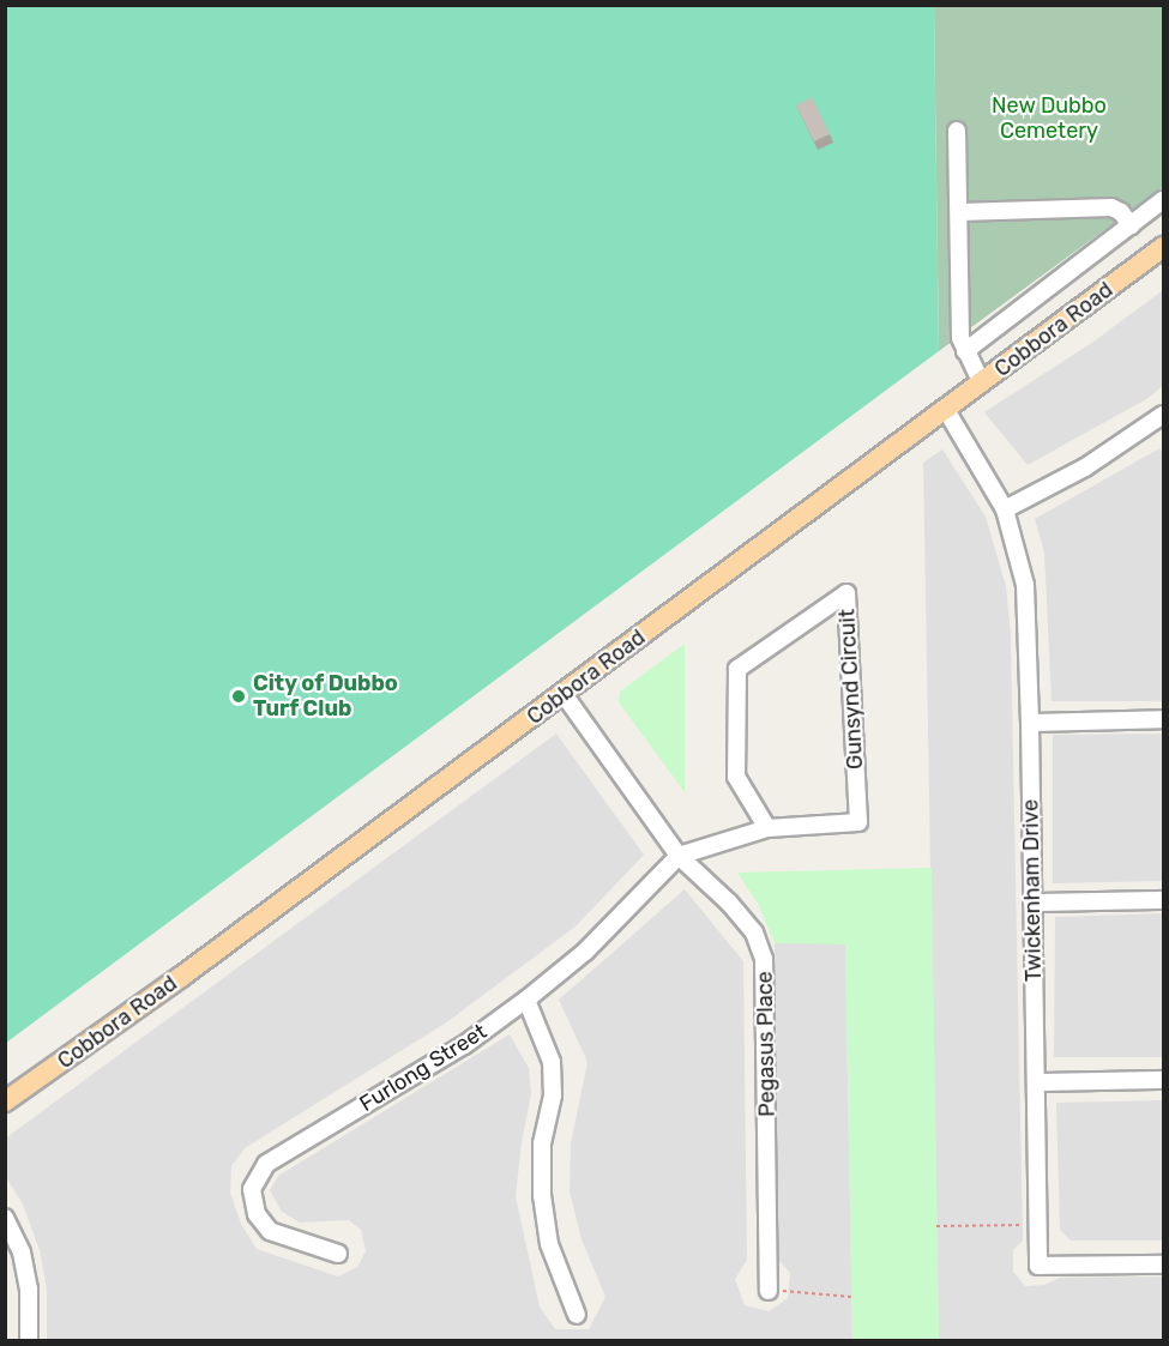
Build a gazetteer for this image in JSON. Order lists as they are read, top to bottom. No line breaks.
{"streets":{"main road":["Cobbora Road"],"street":["Gunsynd Circuit","Twickenham Drive","Pegasus Place","Furlong Street"]},"crossings":[["Cobbora Road","Twickenham Drive"],["Cobbora Road","Pegasus Place"],["Gunsynd Circuit","Pegasus Place"],["Gunsynd Circuit","Furlong Street"],["Pegasus Place","Furlong Street"]],"parks":["New Dubbo Cemetery"],"places":["City of Dubbo Turf Club"]}
